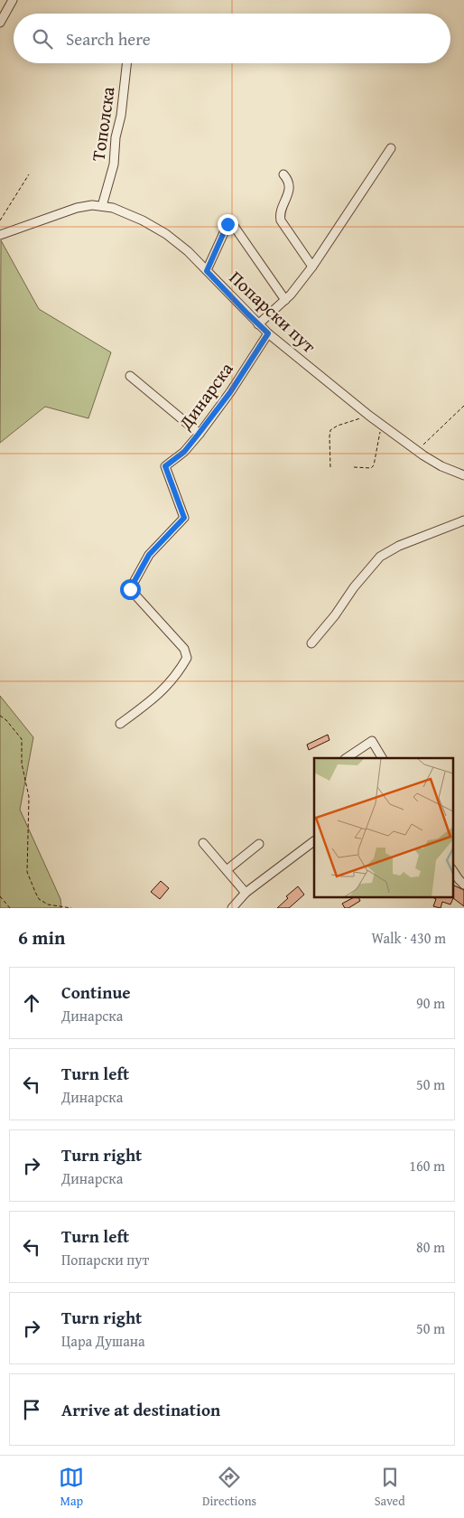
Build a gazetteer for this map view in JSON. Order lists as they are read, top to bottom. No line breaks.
{"streets":{"street":["Тополска","Попарски пут","Динарска"]},"crossings":[["Тополска","Попарски пут"],["Попарски пут","Динарска"]],"page":{"search":"Search here","heading":["6 min","Walk · 430 m"],"list":[["Continue","Динарска","90 m"],["Turn left","Динарска","50 m"],["Turn right","Динарска","160 m"],["Turn left","Попарски пут","80 m"],["Turn right","Цара Душана","50 m"],"Arrive at destination"],"nav":["Map","Directions","Saved"]}}
